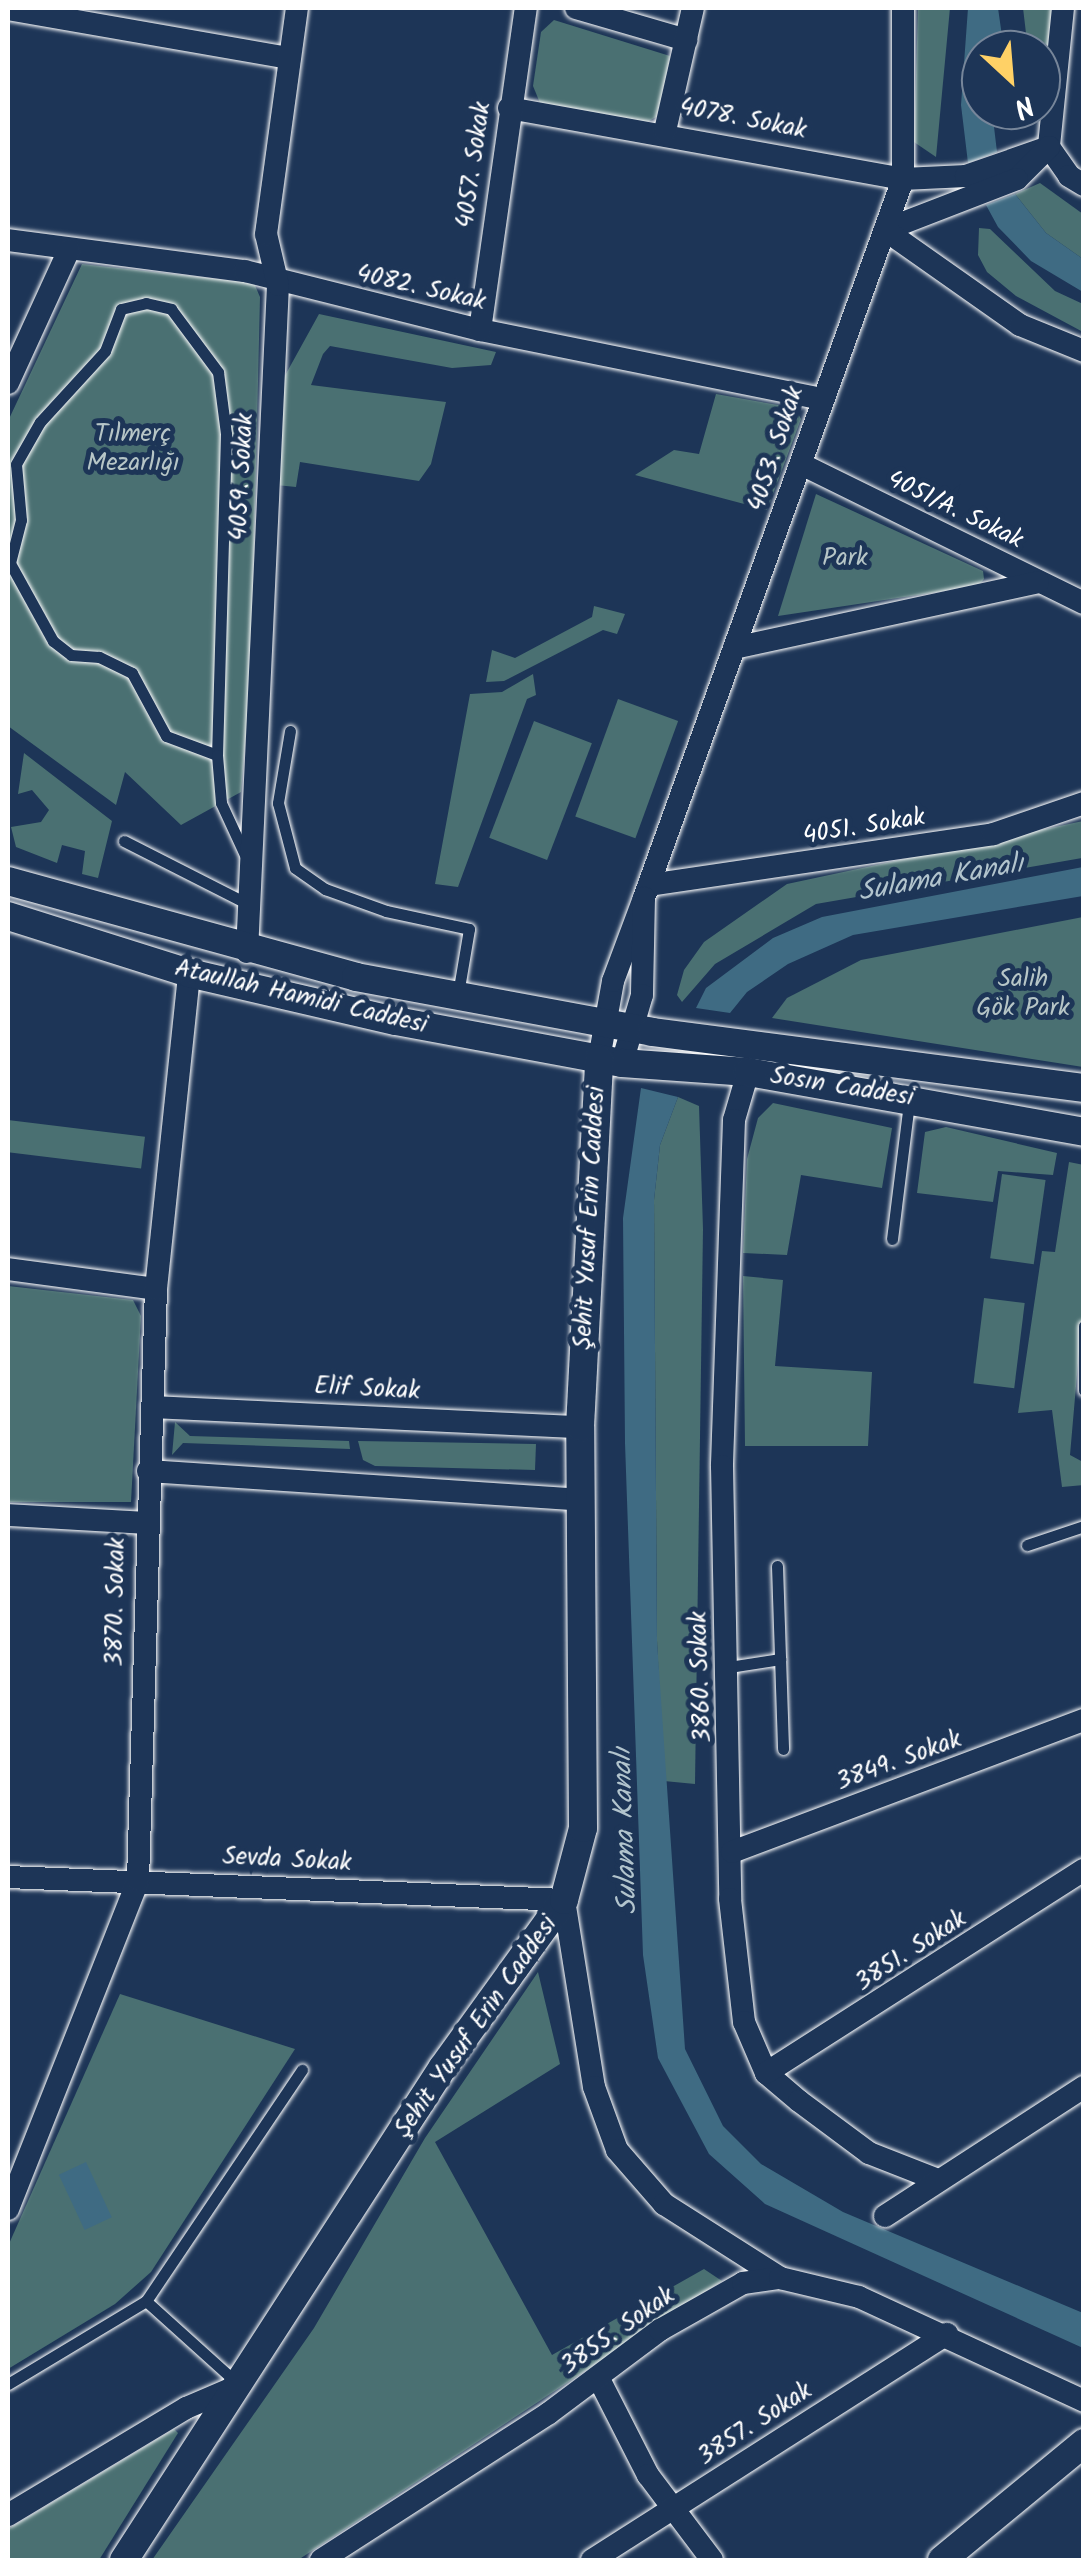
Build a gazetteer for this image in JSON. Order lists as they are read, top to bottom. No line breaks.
{"streets":{"street":["4078. Sokak","4057. Sokak","4082. Sokak","4053. Sokak","4059. Sokak","4051/A. Sokak","4051. Sokak","Ataullah Hamidi Caddesi","Sosın Caddesi","Şehit Yusuf Erin Caddesi","Elif Sokak","3870. Sokak","3860. Sokak","3849. Sokak","Sevda Sokak","3851. Sokak","3855. Sokak","3857. Sokak"]},"crossings":[["4078. Sokak","4057. Sokak"],["4078. Sokak","4053. Sokak"],["4057. Sokak","4082. Sokak"],["4082. Sokak","4053. Sokak"],["4082. Sokak","4059. Sokak"],["4053. Sokak","4051/A. Sokak"],["4053. Sokak","4051. Sokak"],["4053. Sokak","Ataullah Hamidi Caddesi"],["4053. Sokak","Sosın Caddesi"],["4053. Sokak","Şehit Yusuf Erin Caddesi"],["4059. Sokak","Ataullah Hamidi Caddesi"],["Ataullah Hamidi Caddesi","Sosın Caddesi"],["Ataullah Hamidi Caddesi","Şehit Yusuf Erin Caddesi"],["Ataullah Hamidi Caddesi","3870. Sokak"],["Sosın Caddesi","Şehit Yusuf Erin Caddesi"],["Sosın Caddesi","3860. Sokak"],["Şehit Yusuf Erin Caddesi","Elif Sokak"],["Şehit Yusuf Erin Caddesi","Sevda Sokak"],["Elif Sokak","3870. Sokak"],["3870. Sokak","Sevda Sokak"],["3860. Sokak","3849. Sokak"],["3860. Sokak","3851. Sokak"],["3855. Sokak","3857. Sokak"]],"water":["Sulama Kanalı"],"parks":["Tılmerç Mezarlığı","Park","Salih Gök Park"],"north":"bottom right"}
